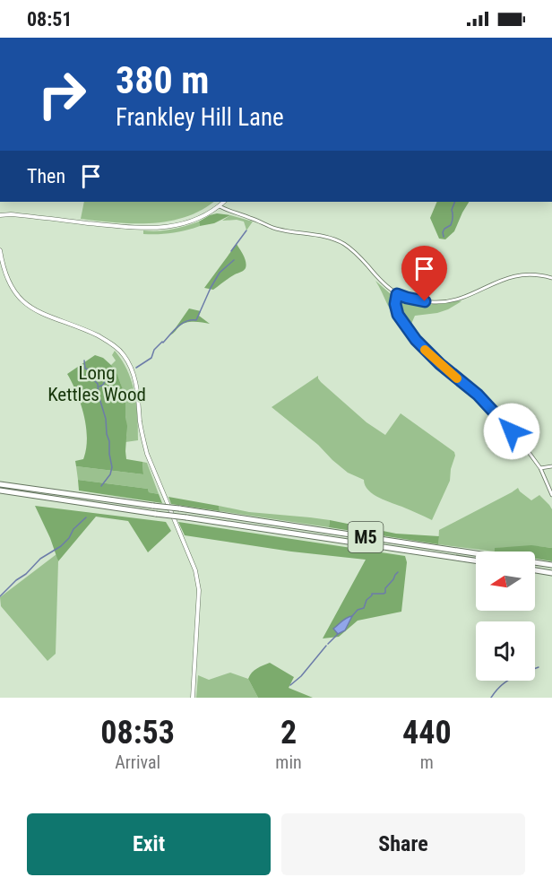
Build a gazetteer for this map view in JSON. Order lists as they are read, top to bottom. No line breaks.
{"streets":{"highway":["M5"]},"parks":["Long Kettles Wood"],"north":"left","page":{"status":"08:51","turn":["380 m","Frankley Hill Lane"],"then":"Then","eta":["08:53","Arrival","2","min","440","m"],"buttons":["Exit","Share"]}}
